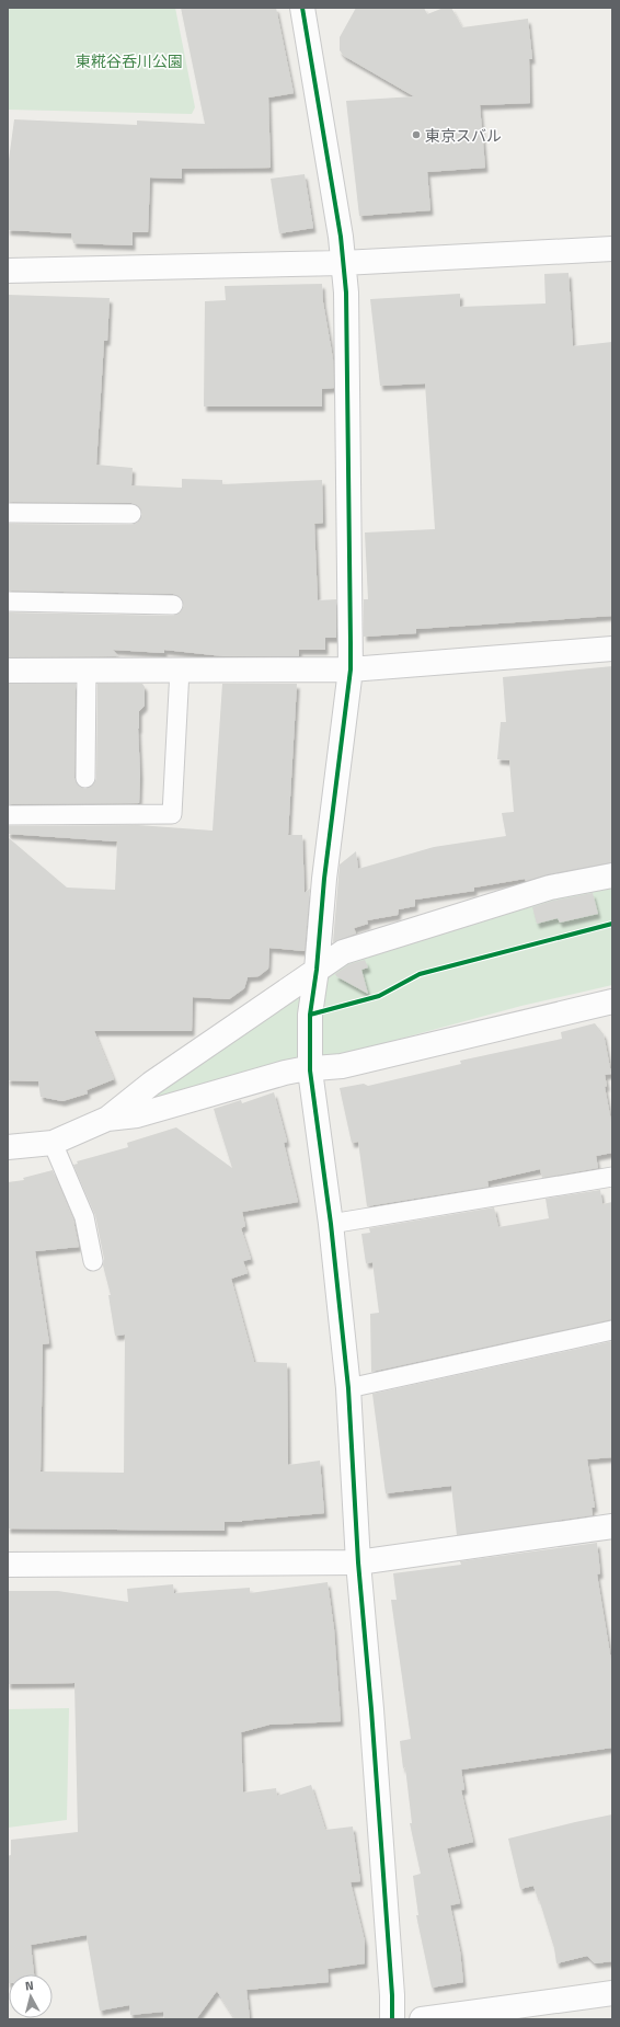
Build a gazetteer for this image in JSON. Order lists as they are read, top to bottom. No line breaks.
{"parks":["東糀谷呑川公園"],"places":["東京スバル"],"north":"top"}
